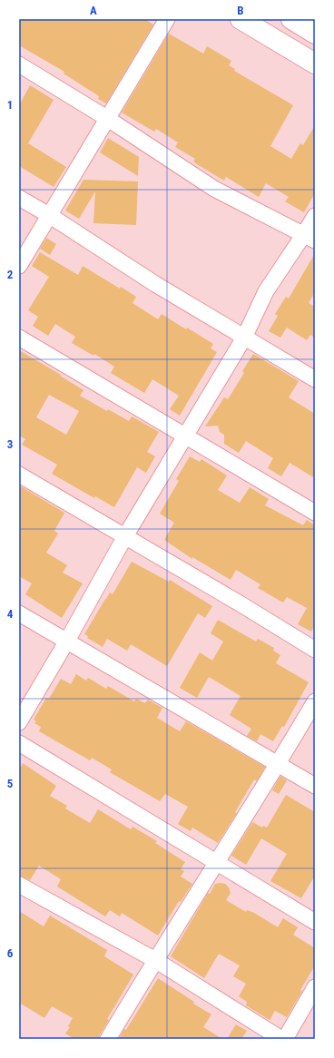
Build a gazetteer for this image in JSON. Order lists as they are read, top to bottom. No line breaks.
{"grid":{"columns":["A","B"],"rows":["1","2","3","4","5","6"]}}
